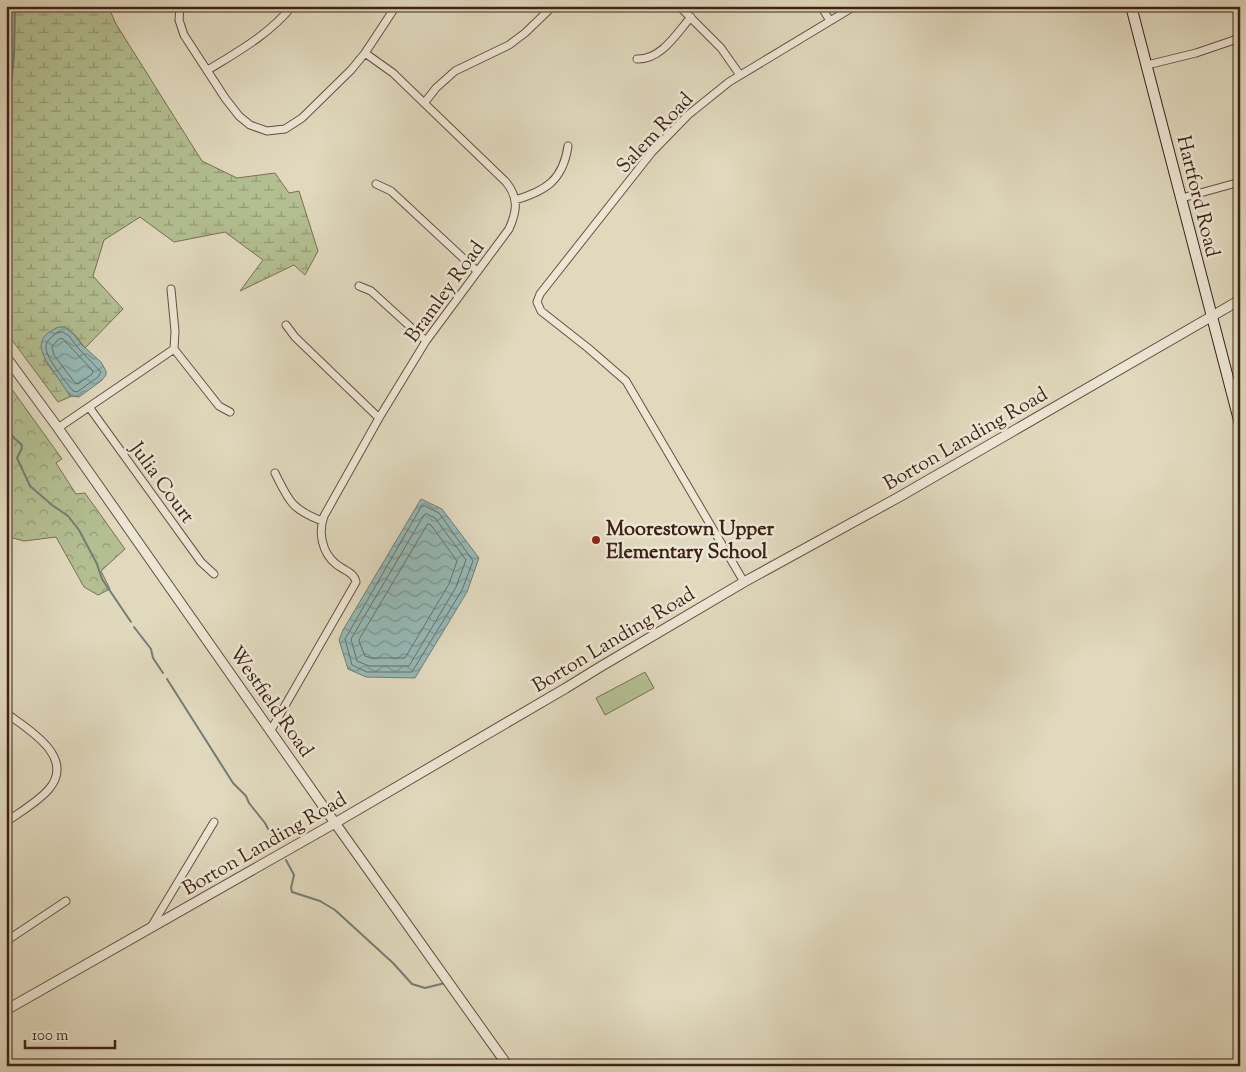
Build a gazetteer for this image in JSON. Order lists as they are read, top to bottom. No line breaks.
{"streets":{"main road":["Hartford Road"],"street":["Salem Road","Bramley Road","Borton Landing Road","Julia Court","Westfield Road"]},"crossings":[["Salem Road","Borton Landing Road"],["Hartford Road","Borton Landing Road"],["Borton Landing Road","Westfield Road"]],"places":["Moorestown Upper Elementary School"],"scale_bar":"100 m"}
